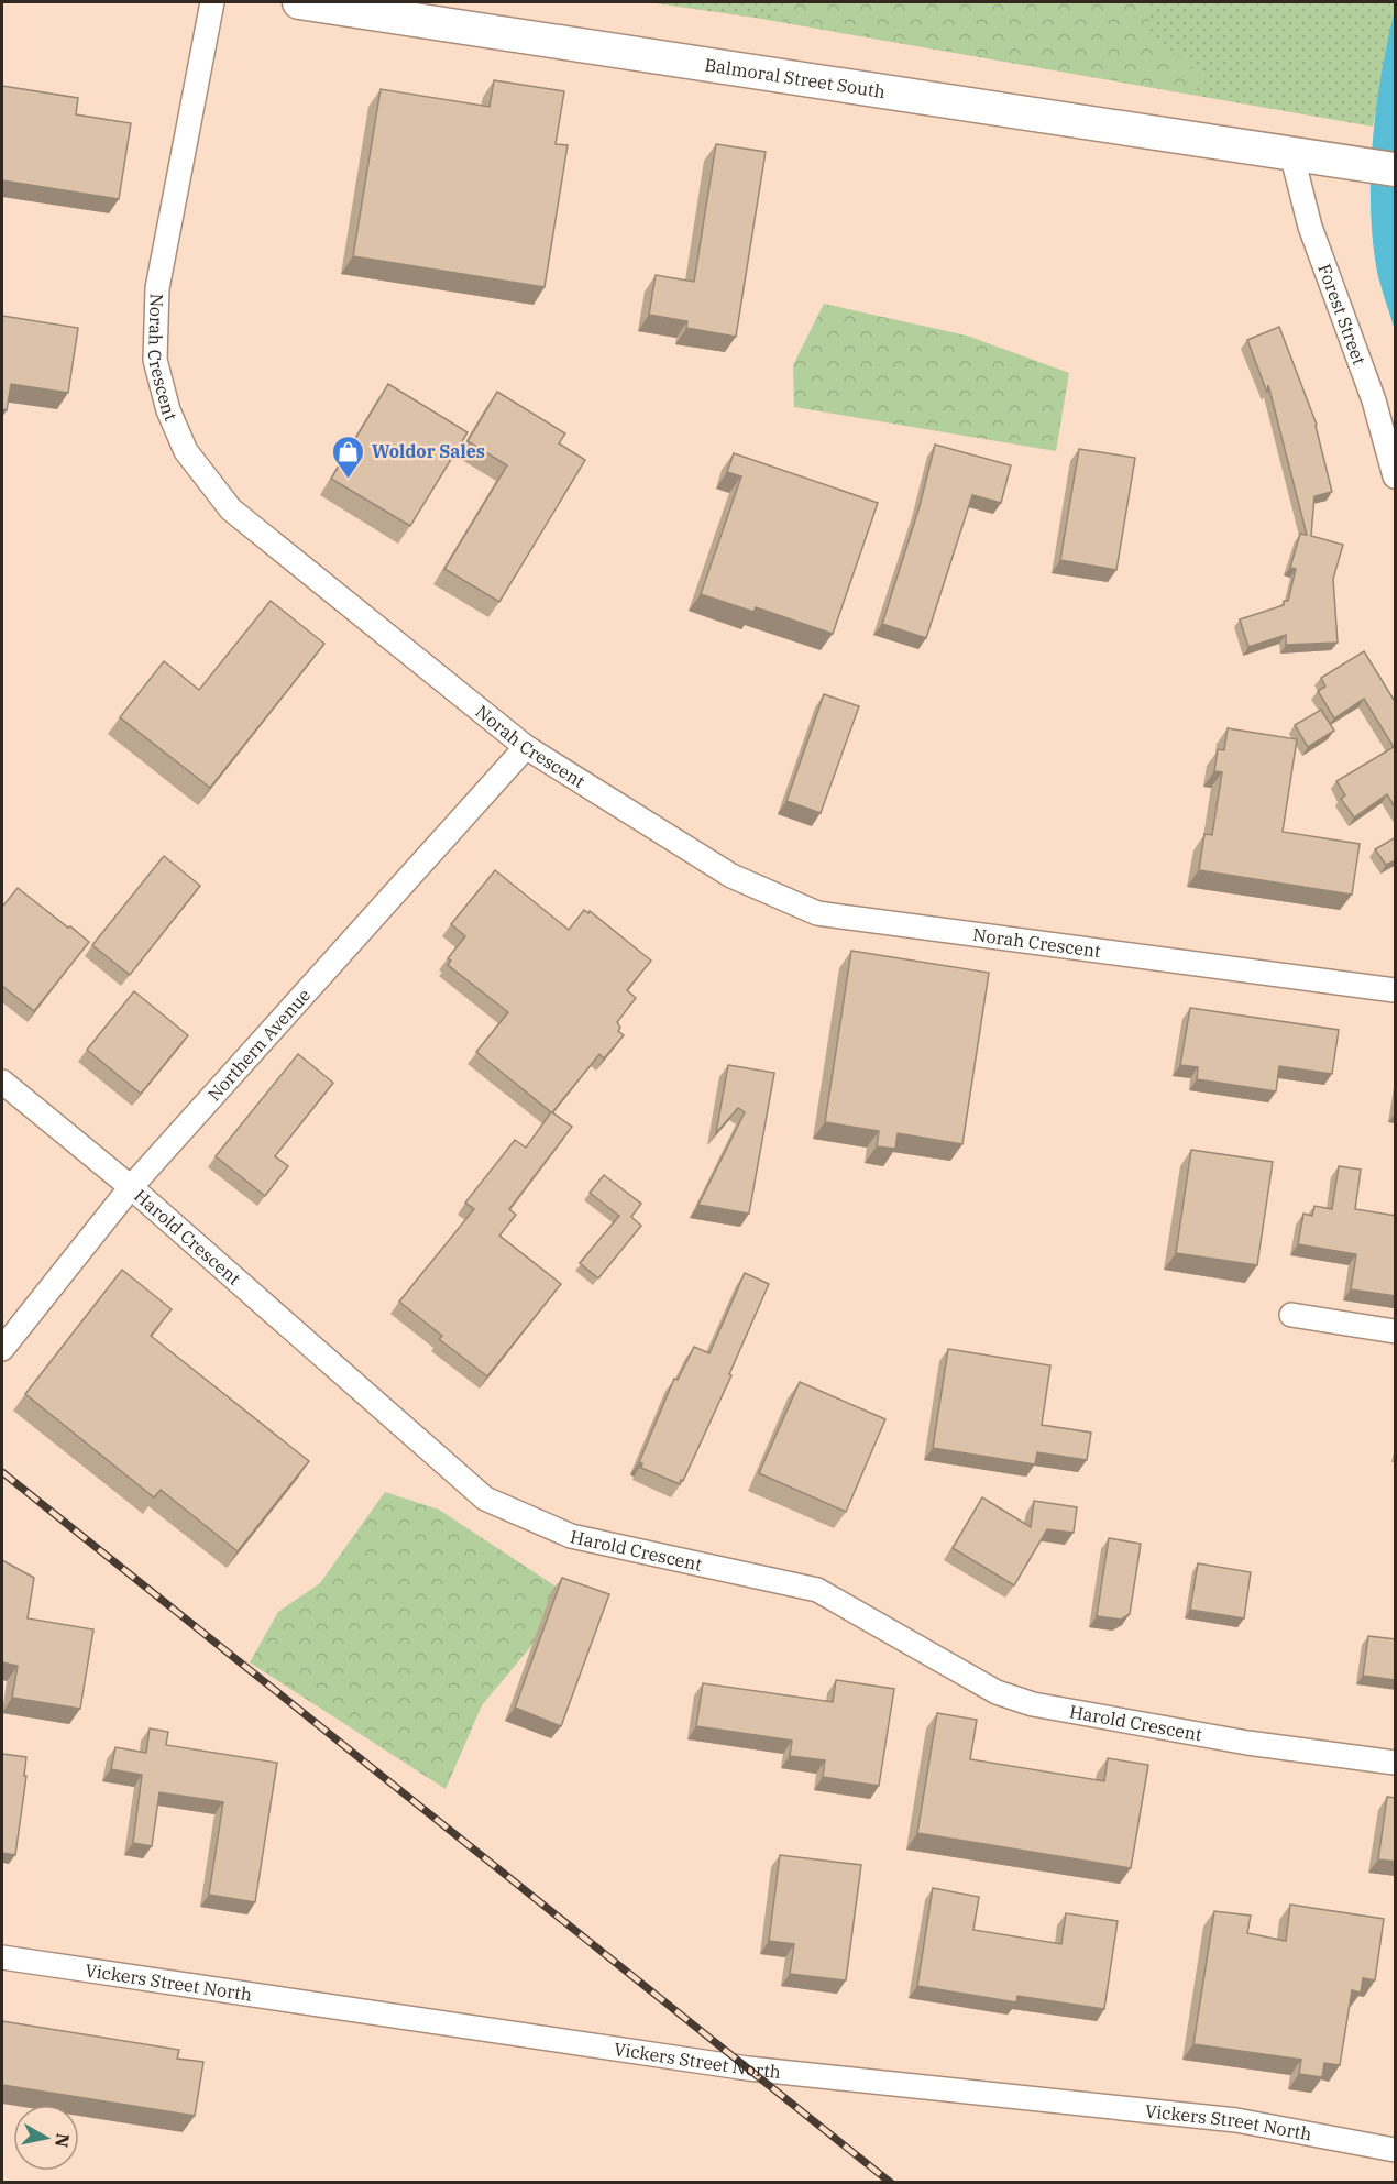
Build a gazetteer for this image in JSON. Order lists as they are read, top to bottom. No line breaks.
{"streets":{"main road":["Balmoral Street South"],"street":["Forest Street","Norah Crescent","Northern Avenue","Harold Crescent","Vickers Street North"]},"crossings":[["Balmoral Street South","Forest Street"],["Norah Crescent","Northern Avenue"],["Northern Avenue","Harold Crescent"]],"places":{"shop":["Woldor Sales"]},"north":"right"}
